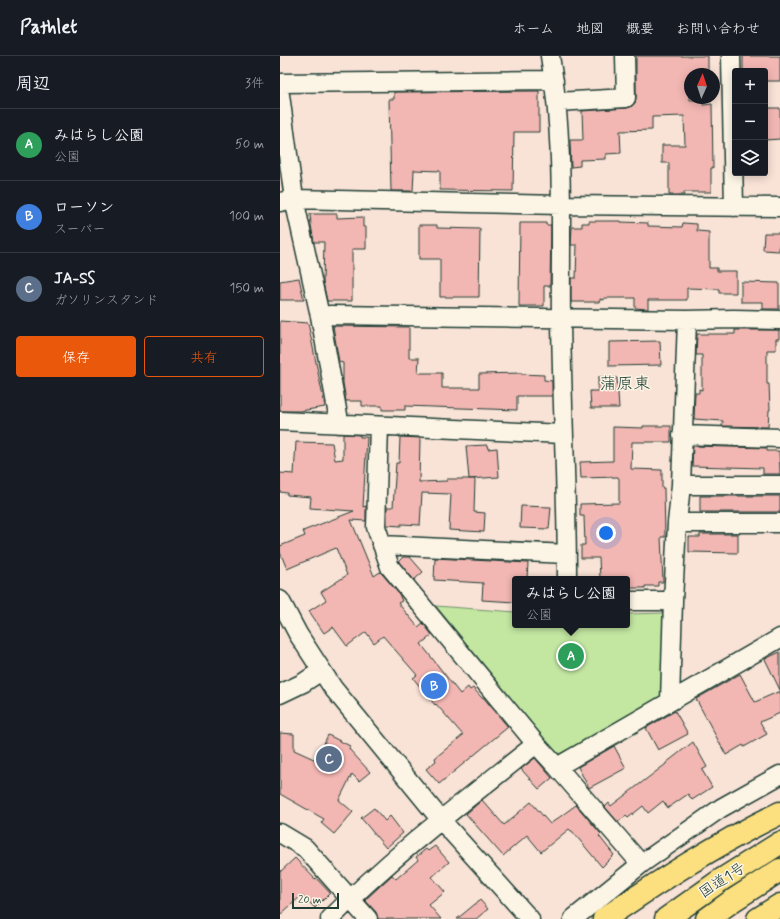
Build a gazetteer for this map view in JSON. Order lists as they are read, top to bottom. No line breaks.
{"streets":{"highway":["国道1号"]},"districts":["蒲原東"],"scale_bar":"20 m","north":"top","page":{"header":"Pathlet","nav":["ホーム","地図","概要","お問い合わせ"],"heading":["周辺","3件"],"map_buttons":["+","−"],"list":[{"mark":"A","name":"みはらし公園","note":"公園","value":"50 m"},{"mark":"B","name":"ローソン","note":"スーパー","value":"100 m"},{"mark":"C","name":"JA-SS","note":"ガソリンスタンド","value":"150 m"}],"buttons":["保存","共有"],"popup":["みはらし公園","公園"],"pins":["A","B","C"],"scale":"20 m"}}
